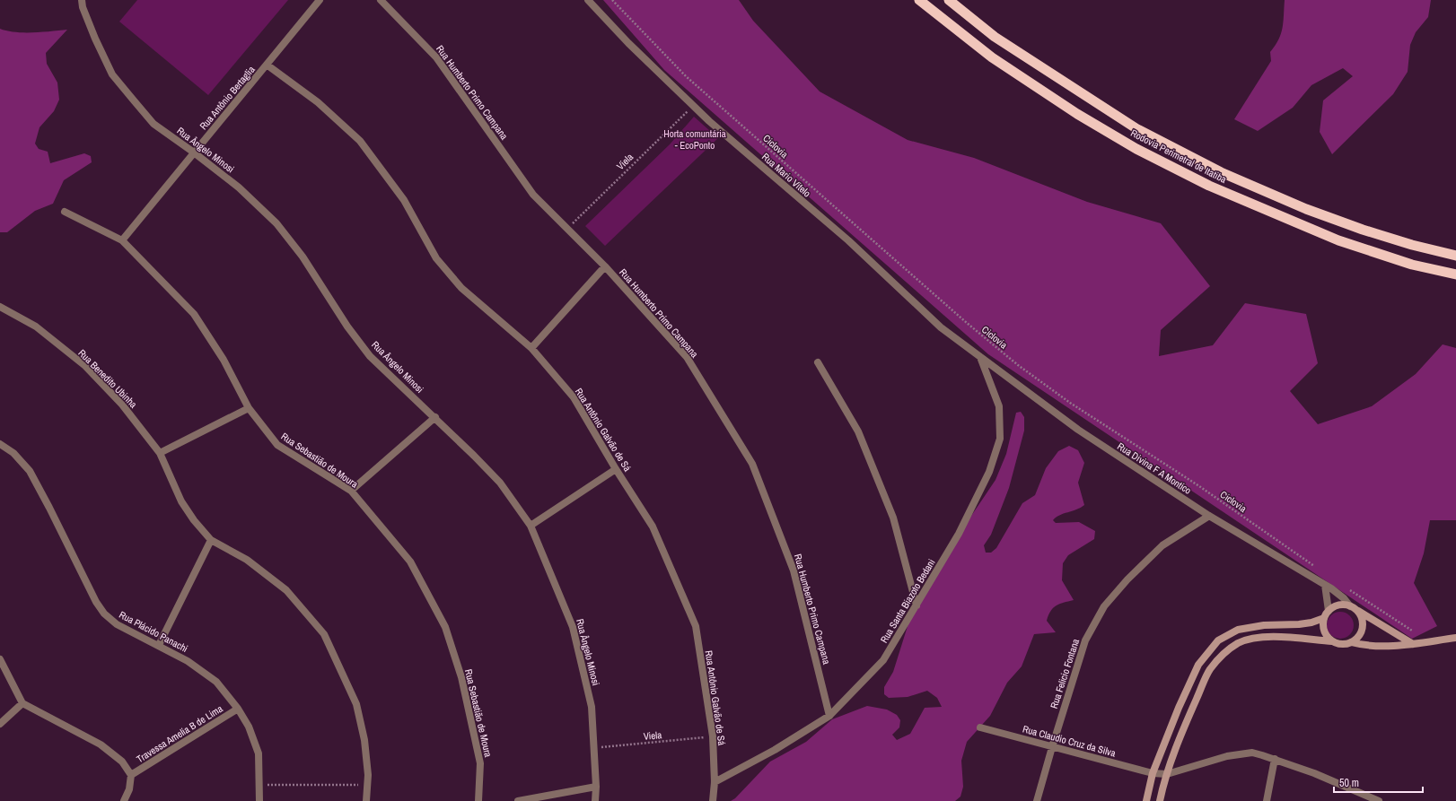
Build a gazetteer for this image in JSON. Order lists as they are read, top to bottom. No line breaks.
{"streets":{"highway":["Rodovia Perimetral de Itatiba"],"street":["Rua Humberto Primo Campana","Rua Antônio Bertaglia","Rua Ângelo Minosi","Rua Mario Vitelo","Rua Benedito Ubinha","Rua Antônio Galvão de Sá","Rua Sebastião de Moura","Rua Divina F A Montico","Rua Santa Biazoto Bedani","Rua Plácido Panachi","Rua Felicio Fontana","Travessa Amelia B de Lima","Rua Claudio Cruz da Silva"],"path":["Ciclovia","Viela"]},"crossings":[["Rua Humberto Primo Campana","Viela"],["Rua Humberto Primo Campana","Rua Santa Biazoto Bedani"],["Rua Antônio Bertaglia","Rua Ângelo Minosi"],["Rua Antônio Bertaglia","Rua Antônio Galvão de Sá"],["Rua Antônio Bertaglia","Rua Sebastião de Moura"],["Rua Ângelo Minosi","Viela"],["Viela","Rua Mario Vitelo"],["Viela","Rua Antônio Galvão de Sá"],["Rua Mario Vitelo","Rua Divina F A Montico"],["Rua Mario Vitelo","Rua Santa Biazoto Bedani"],["Rua Antônio Galvão de Sá","Rua Santa Biazoto Bedani"],["Rua Divina F A Montico","Rua Santa Biazoto Bedani"],["Rua Divina F A Montico","Rua Felicio Fontana"],["Rua Plácido Panachi","Travessa Amelia B de Lima"],["Rua Felicio Fontana","Rua Claudio Cruz da Silva"]],"parks":["Horta comuntária - EcoPonto"],"scale_bar":"50 m"}
